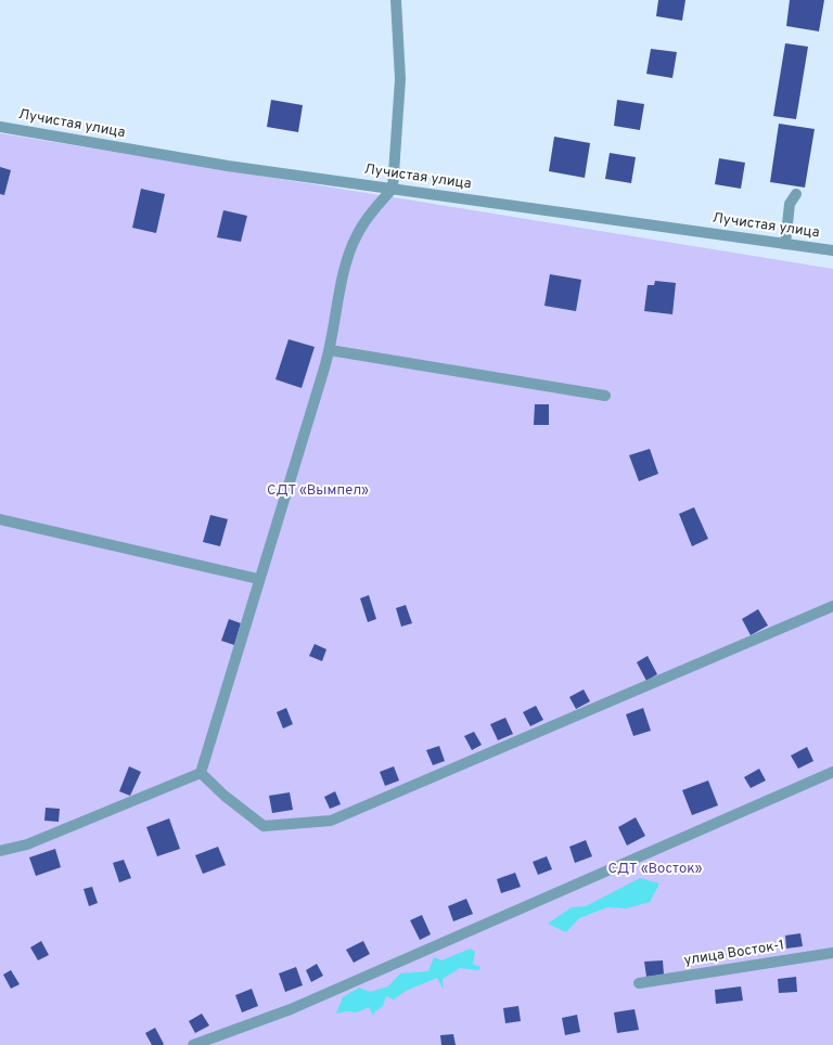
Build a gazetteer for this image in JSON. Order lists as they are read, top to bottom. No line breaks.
{"streets":{"street":["Лучистая улица","улица Восток-1"]},"parks":["СДТ «Вымпел»","СДТ «Восток»"]}
